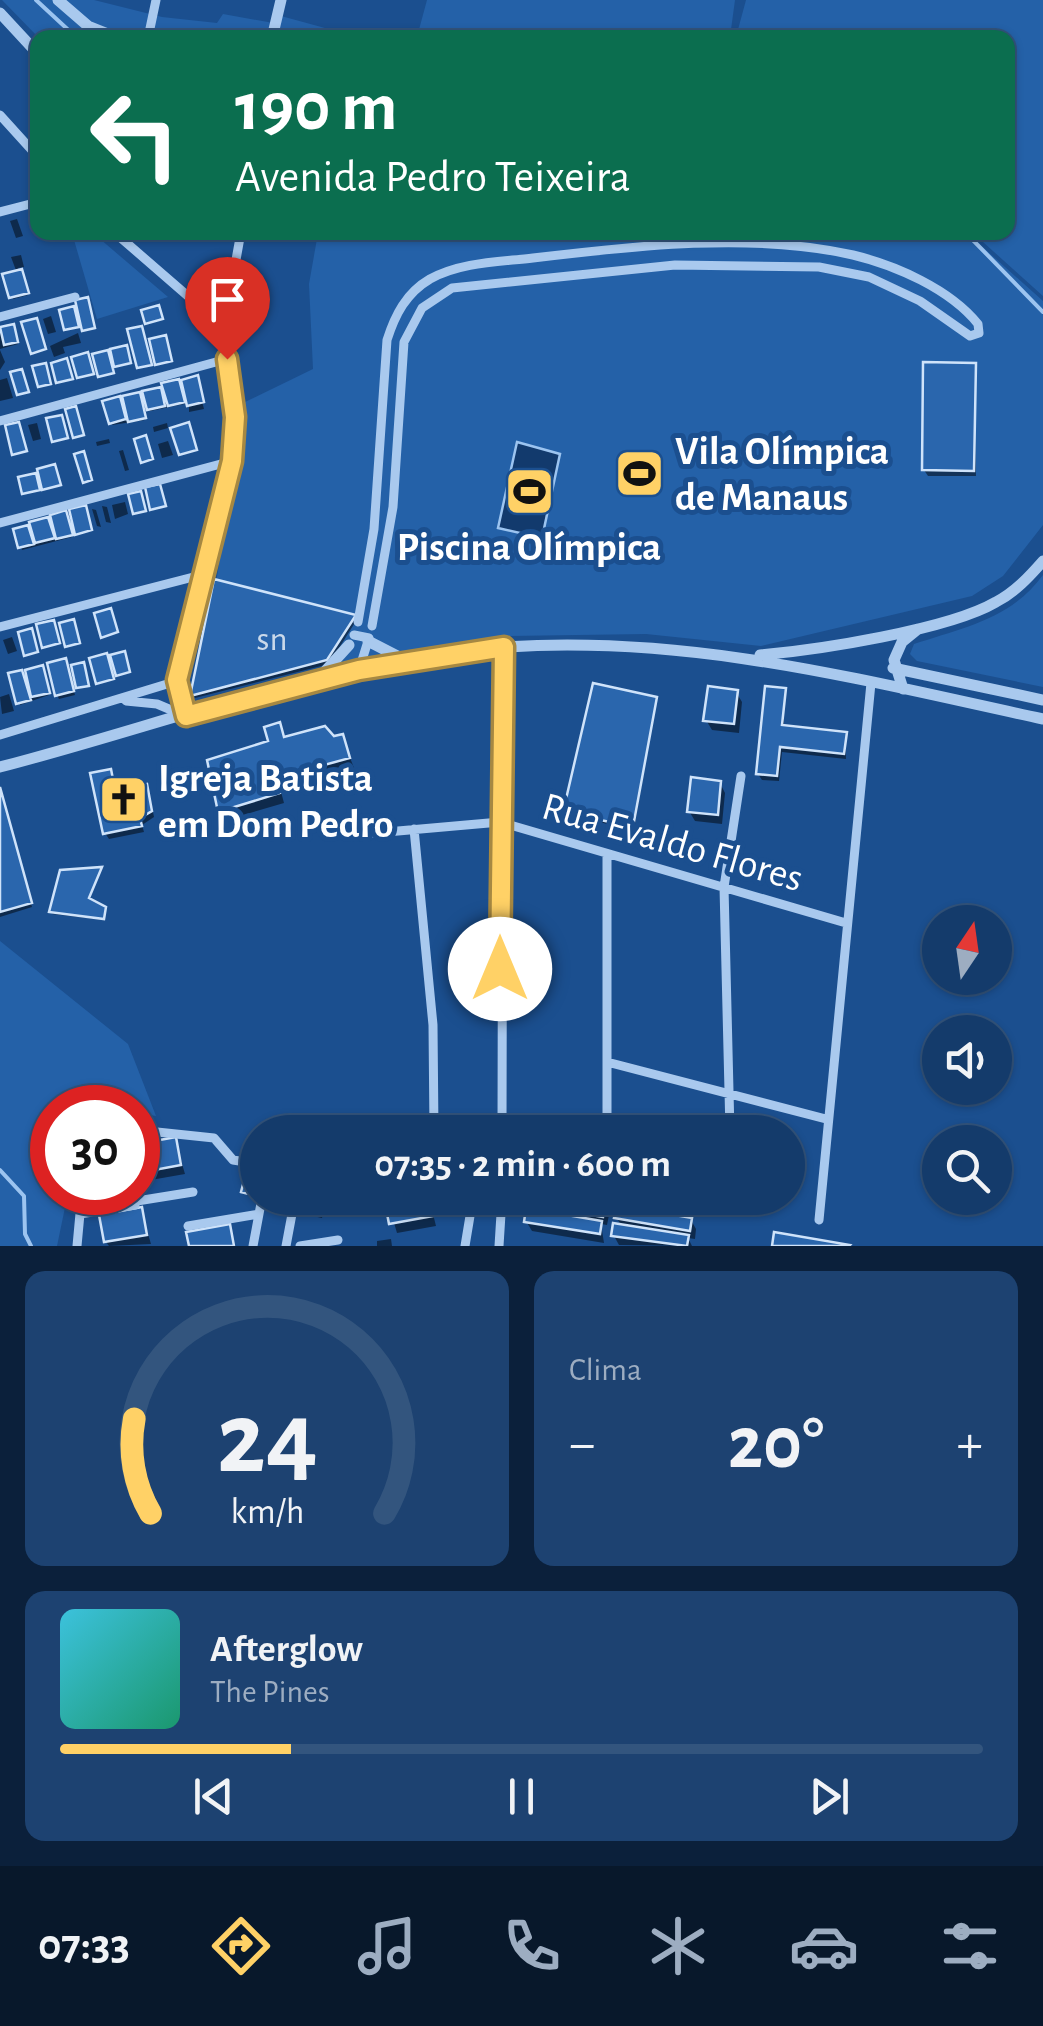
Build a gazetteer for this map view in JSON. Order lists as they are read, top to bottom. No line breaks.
{"streets":{"street":["Rua Evaldo Flores"]},"places":{"sports":["Vila Olímpica de Manaus","Piscina Olímpica"],"church":["Igreja Batista em Dom Pedro"]},"house_numbers":["sn"],"north":"top","page":{"turn":["190 m","Avenida Pedro Teixeira"],"limit":"30","trip":"07:35 · 2 min · 600 m","tile":"Clima","heat":["−","20°","+"],"song":["Afterglow","The Pines"],"tabs":"07:33","gauge":["24","km/h"]}}
